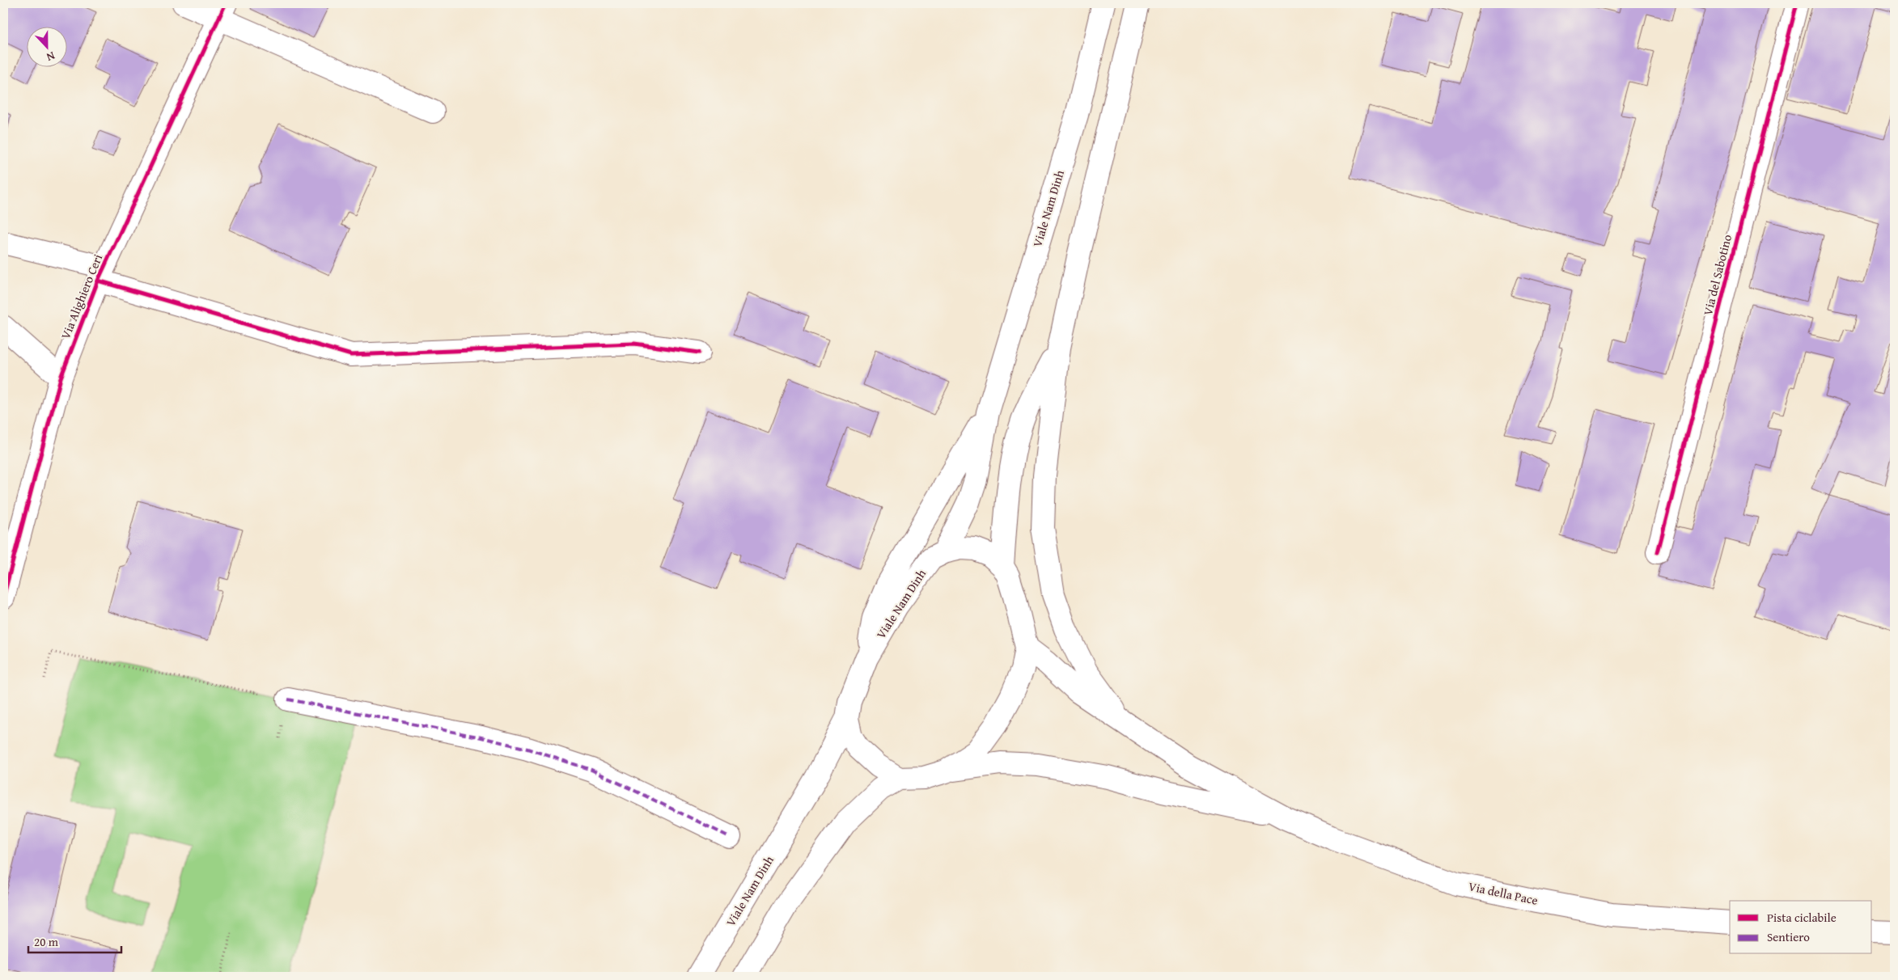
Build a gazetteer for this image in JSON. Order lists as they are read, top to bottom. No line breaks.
{"streets":{"main road":["Viale Nam Dinh","Via del Sabotino","Via Alighiero Ceri","Via della Pace"]},"legend":["Pista ciclabile","Sentiero"],"scale_bar":"20 m","north":"bottom"}
